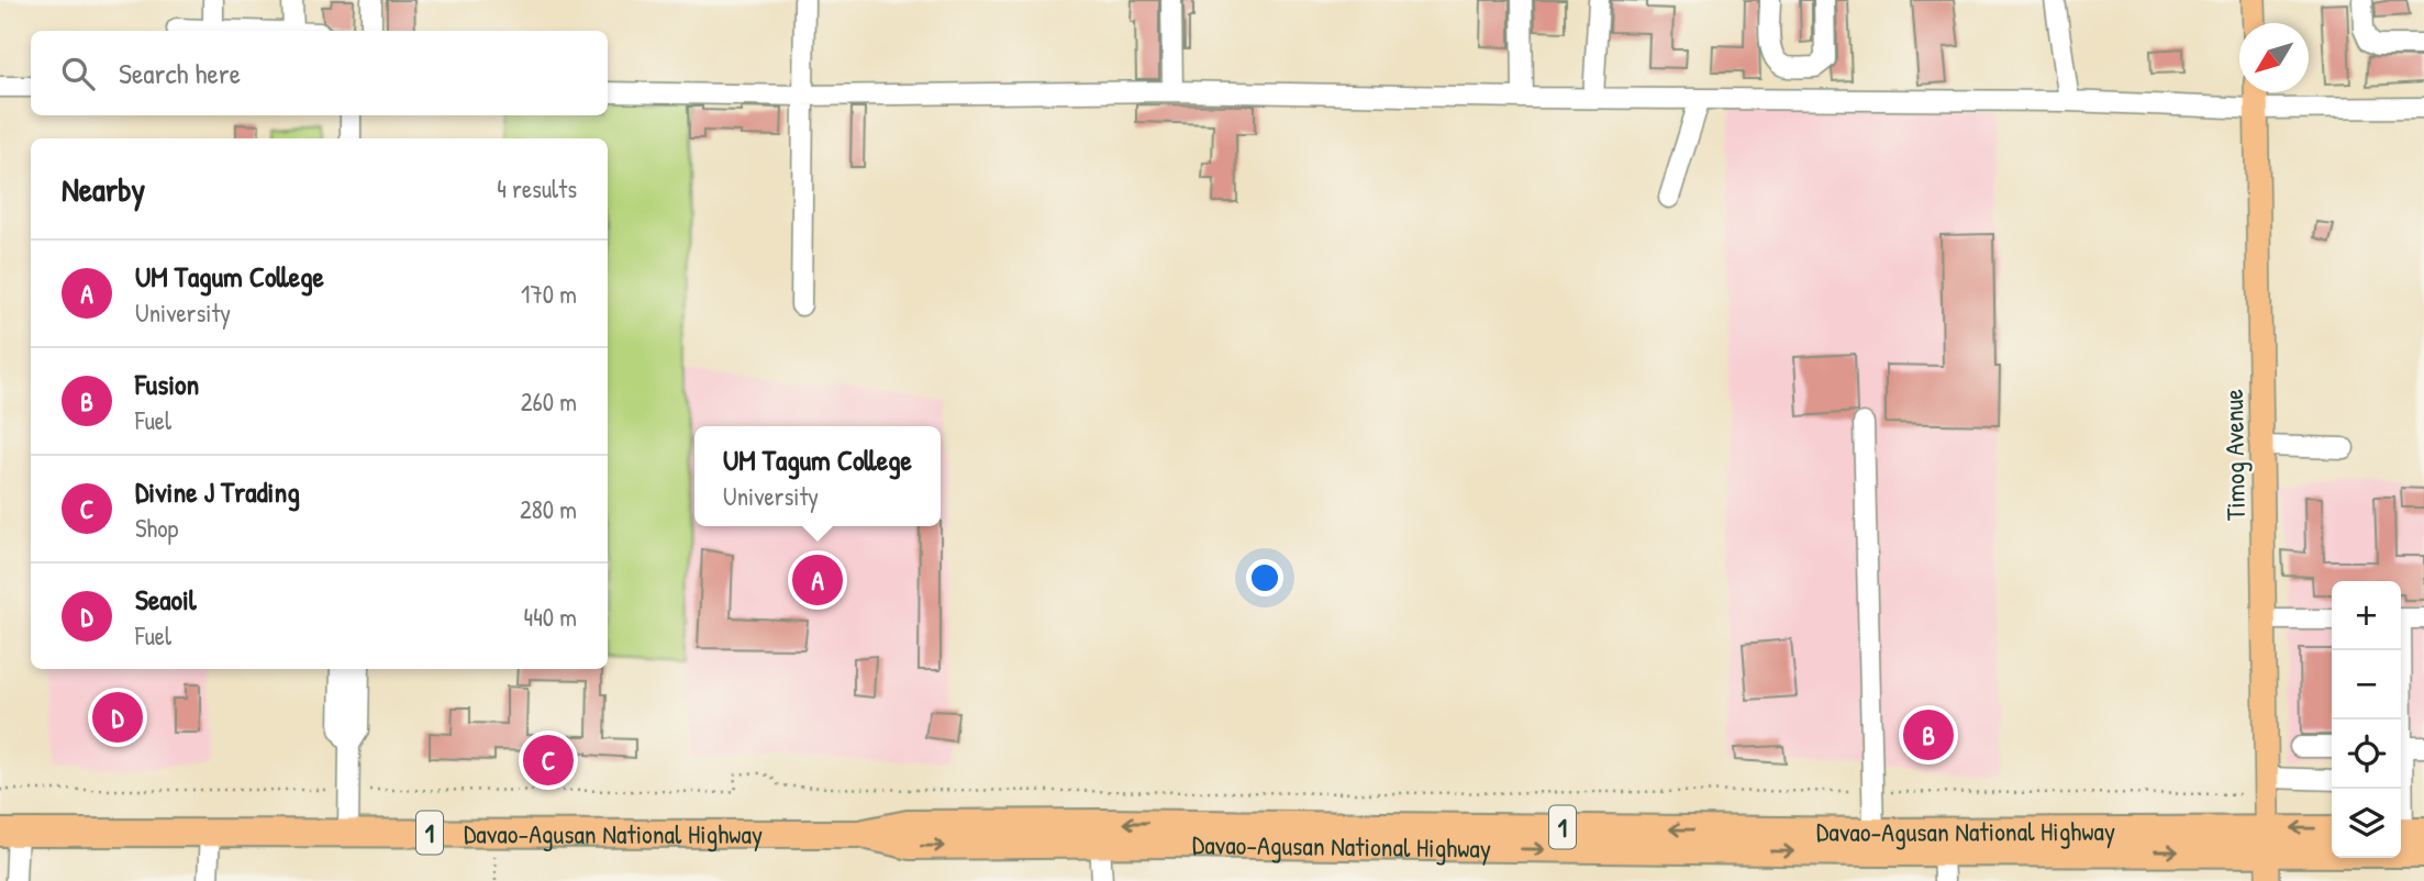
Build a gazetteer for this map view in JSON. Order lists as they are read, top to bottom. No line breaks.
{"streets":{"highway":["1","Davao-Agusan National Highway"],"main road":["Timog Avenue"]},"crossings":[["Timog Avenue","Davao-Agusan National Highway"]],"north":"bottom left","page":{"search":"Search here","heading":["Nearby","4 results"],"list":[{"mark":"A","name":"UM Tagum College","note":"University","value":"170 m"},{"mark":"B","name":"Fusion","note":"Fuel","value":"260 m"},{"mark":"C","name":"Divine J Trading","note":"Shop","value":"280 m"},{"mark":"D","name":"Seaoil","note":"Fuel","value":"440 m"}],"popup":["UM Tagum College","University"],"pins":["A","D","B","C"],"map_buttons":["+","−"]}}
